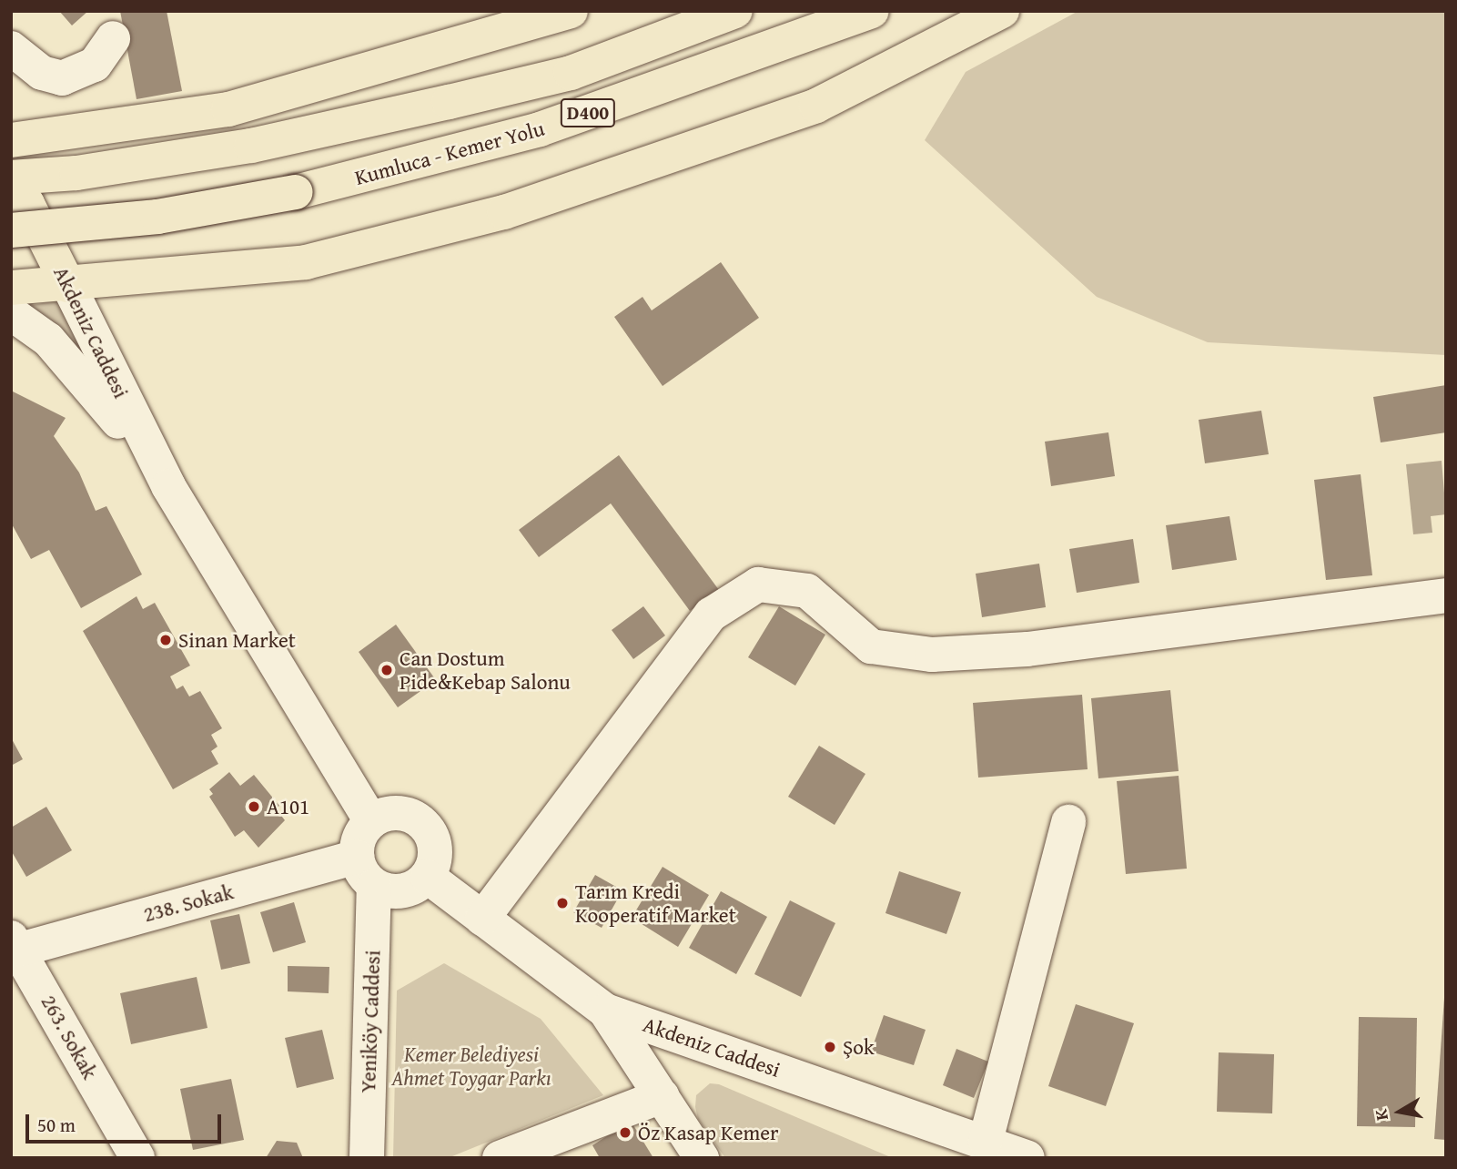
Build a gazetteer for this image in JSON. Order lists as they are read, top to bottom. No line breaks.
{"streets":{"main road":["D400","Kumluca - Kemer Yolu","Akdeniz Caddesi"],"street":["238. Sokak","Yeniköy Caddesi","263. Sokak"]},"crossings":[["D400","Akdeniz Caddesi"],["Akdeniz Caddesi","238. Sokak"],["Akdeniz Caddesi","Yeniköy Caddesi"],["238. Sokak","Yeniköy Caddesi"],["238. Sokak","263. Sokak"]],"parks":["Kemer Belediyesi Ahmet Toygar Parkı"],"places":["Sinan Market","Can Dostum Pide&Kebap Salonu","A101","Tarım Kredi Kooperatif Market","Şok","Öz Kasap Kemer"],"scale_bar":"50 m","north":"left"}
